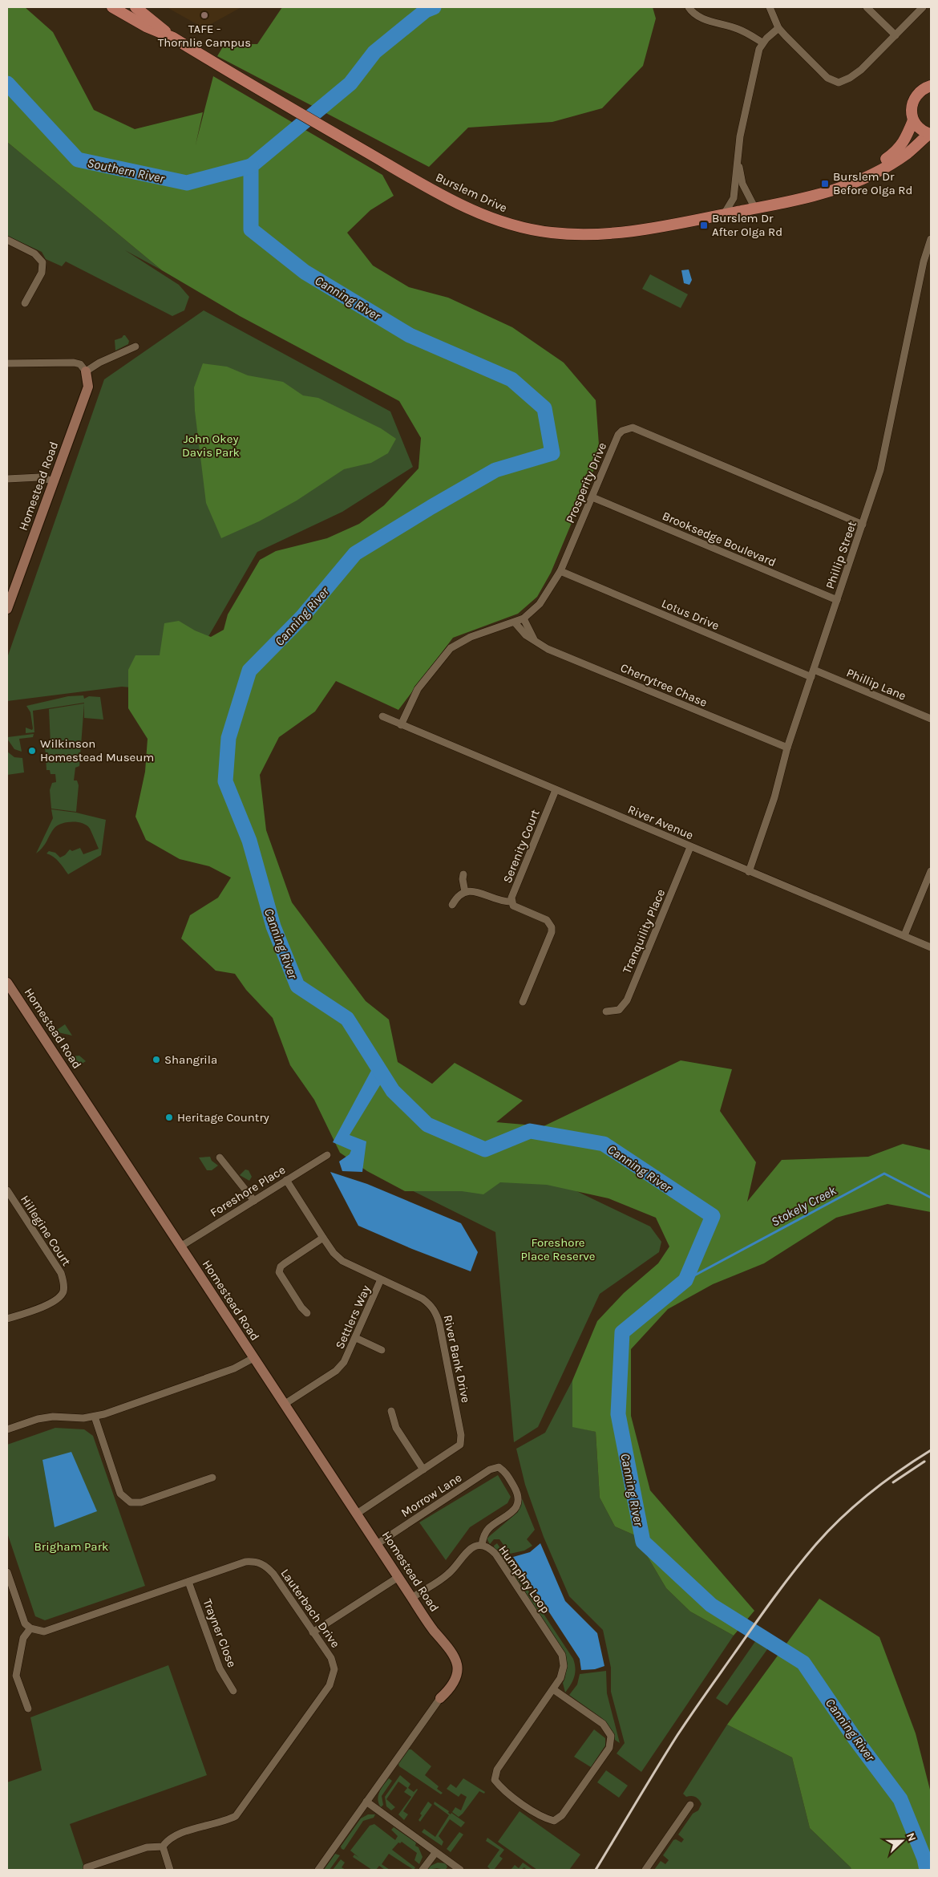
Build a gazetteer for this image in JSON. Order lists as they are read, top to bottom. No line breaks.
{"streets":{"main road":["Burslem Drive"],"street":["Prosperity Drive","Homestead Road","Brooksedge Boulevard","Phillip Street","Lotus Drive","Phillip Lane","Cherrytree Chase","River Avenue","Serenity Court","Tranquility Place","Foreshore Place","Hillegine Court","Settlers Way","River Bank Drive","Morrow Lane","Humphry Loop","Lauterbach Drive","Trayner Close"]},"crossings":[["Prosperity Drive","Brooksedge Boulevard"],["Prosperity Drive","Phillip Street"],["Prosperity Drive","Lotus Drive"],["Prosperity Drive","Cherrytree Chase"],["Prosperity Drive","River Avenue"],["Homestead Road","Foreshore Place"],["Homestead Road","Settlers Way"],["Homestead Road","River Bank Drive"],["Homestead Road","Morrow Lane"],["Homestead Road","Humphry Loop"],["Brooksedge Boulevard","Phillip Street"],["Phillip Street","Lotus Drive"],["Phillip Street","Phillip Lane"],["Phillip Street","Cherrytree Chase"],["Phillip Street","River Avenue"],["River Avenue","Serenity Court"],["River Avenue","Tranquility Place"],["Foreshore Place","River Bank Drive"],["Settlers Way","River Bank Drive"],["Morrow Lane","Humphry Loop"],["Lauterbach Drive","Trayner Close"]],"water":["Southern River","Canning River","Stokely Creek"],"parks":["John Okey Davis Park","Foreshore Place Reserve","Brigham Park"],"places":{"other":["TAFE - Thornlie Campus","Wilkinson Homestead Museum","Shangrila","Heritage Country"],"transit":["Burslem Dr Before Olga Rd","Burslem Dr After Olga Rd"]},"north":"right"}
